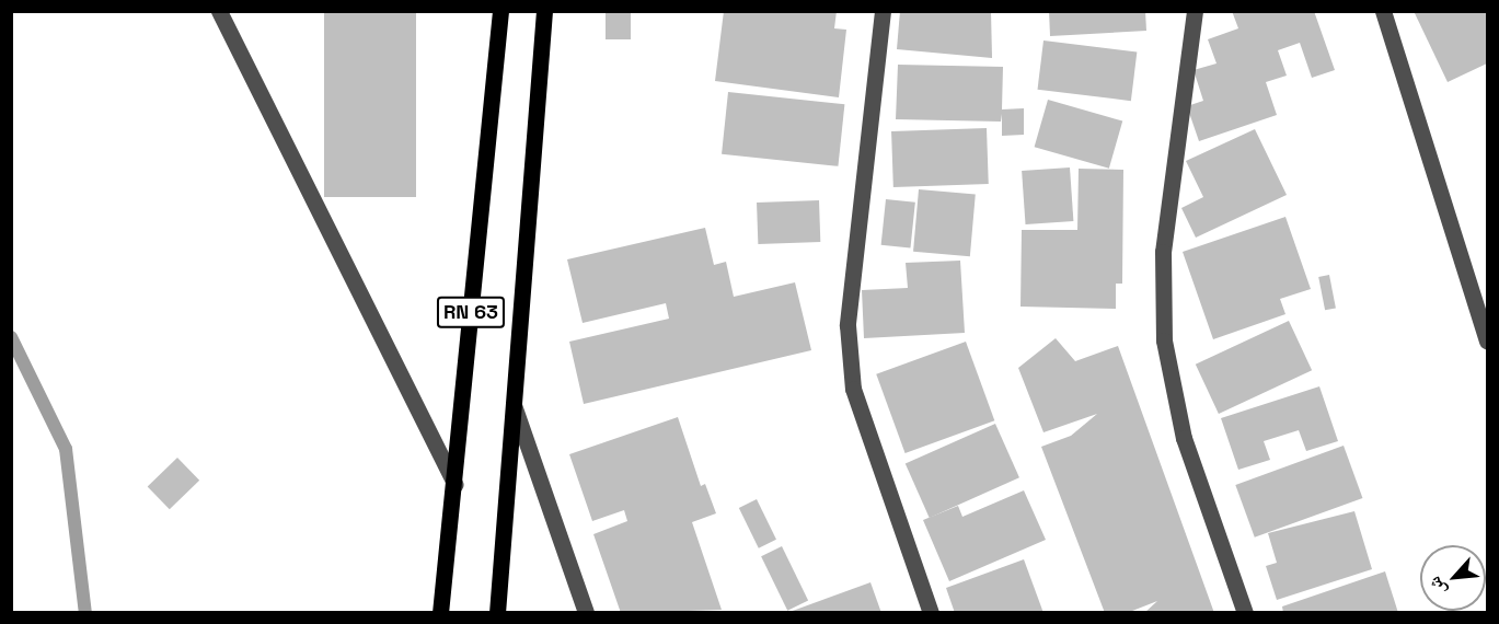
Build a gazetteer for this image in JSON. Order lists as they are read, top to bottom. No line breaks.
{"streets":{"main road":["RN 63"]},"north":"bottom left"}
